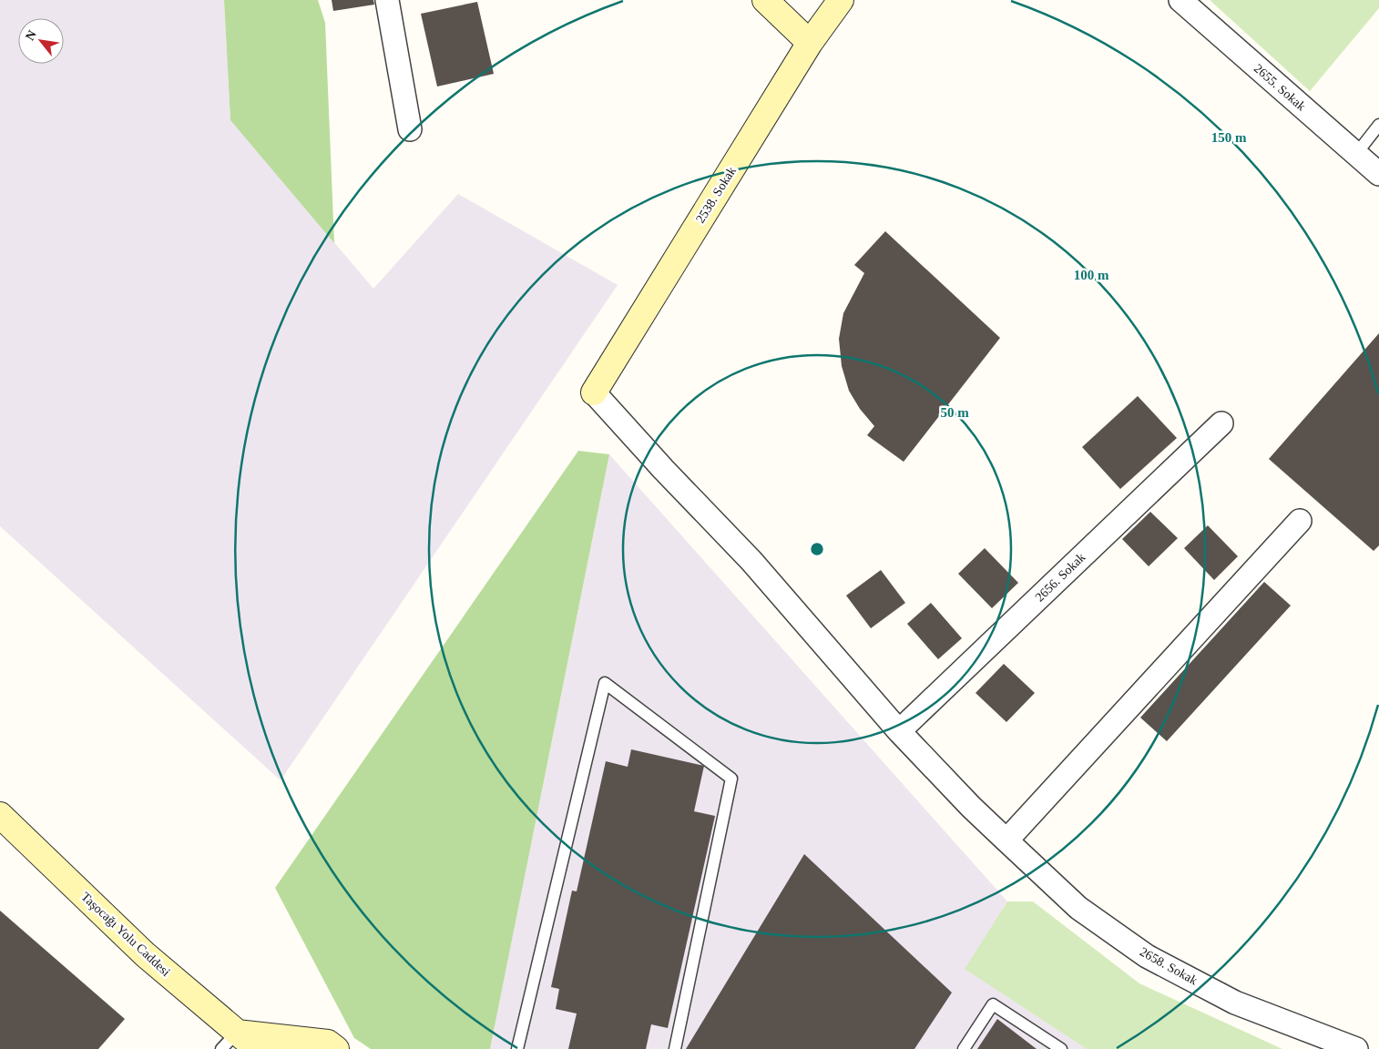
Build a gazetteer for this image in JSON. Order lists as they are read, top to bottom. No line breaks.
{"streets":{"street":["2655. Sokak","2538. Sokak","2656. Sokak","Taşocağı Yolu Caddesi","2658. Sokak"]},"crossings":[["2538. Sokak","2658. Sokak"],["2656. Sokak","2658. Sokak"]],"north":"top left","rings":["150 m","100 m","50 m"]}
